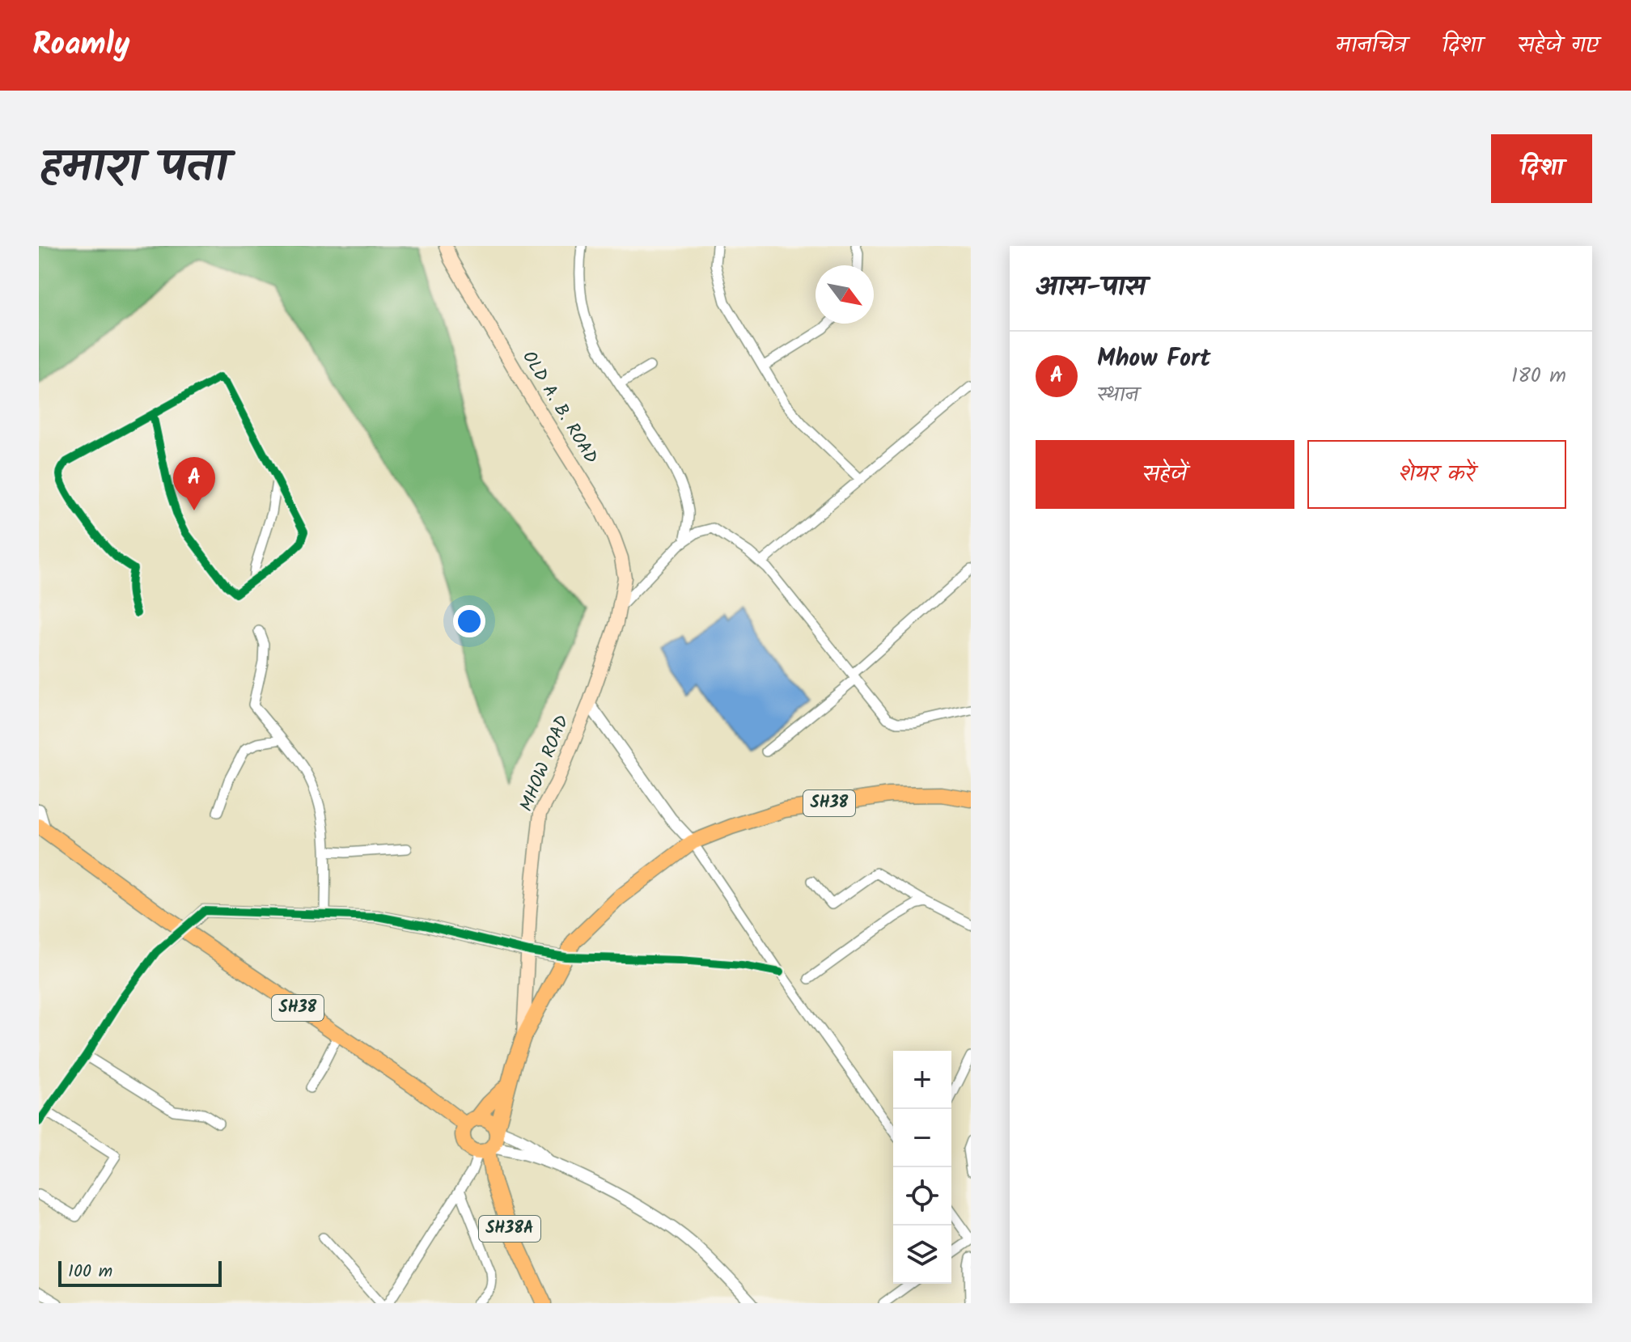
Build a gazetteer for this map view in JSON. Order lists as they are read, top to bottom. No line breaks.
{"streets":{"main road":["OLD A. B. ROAD","MHOW ROAD","SH38","SH38A"]},"crossings":[["OLD A. B. ROAD","MHOW ROAD"],["MHOW ROAD","SH38"],["SH38","SH38A"]],"scale_bar":"100 m","north":"bottom right","page":{"header":"Roamly","nav":["मानचित्र","दिशा","सहेजे गए"],"title":"हमारा पता","buttons":["दिशा",["सहेजें","शेयर करें"]],"heading":"आस-पास","list":[{"mark":"A","name":"Mhow Fort","note":"स्थान","value":"180 m"}],"pins":"A","map_buttons":["+","−"],"scale":"100 m"}}
